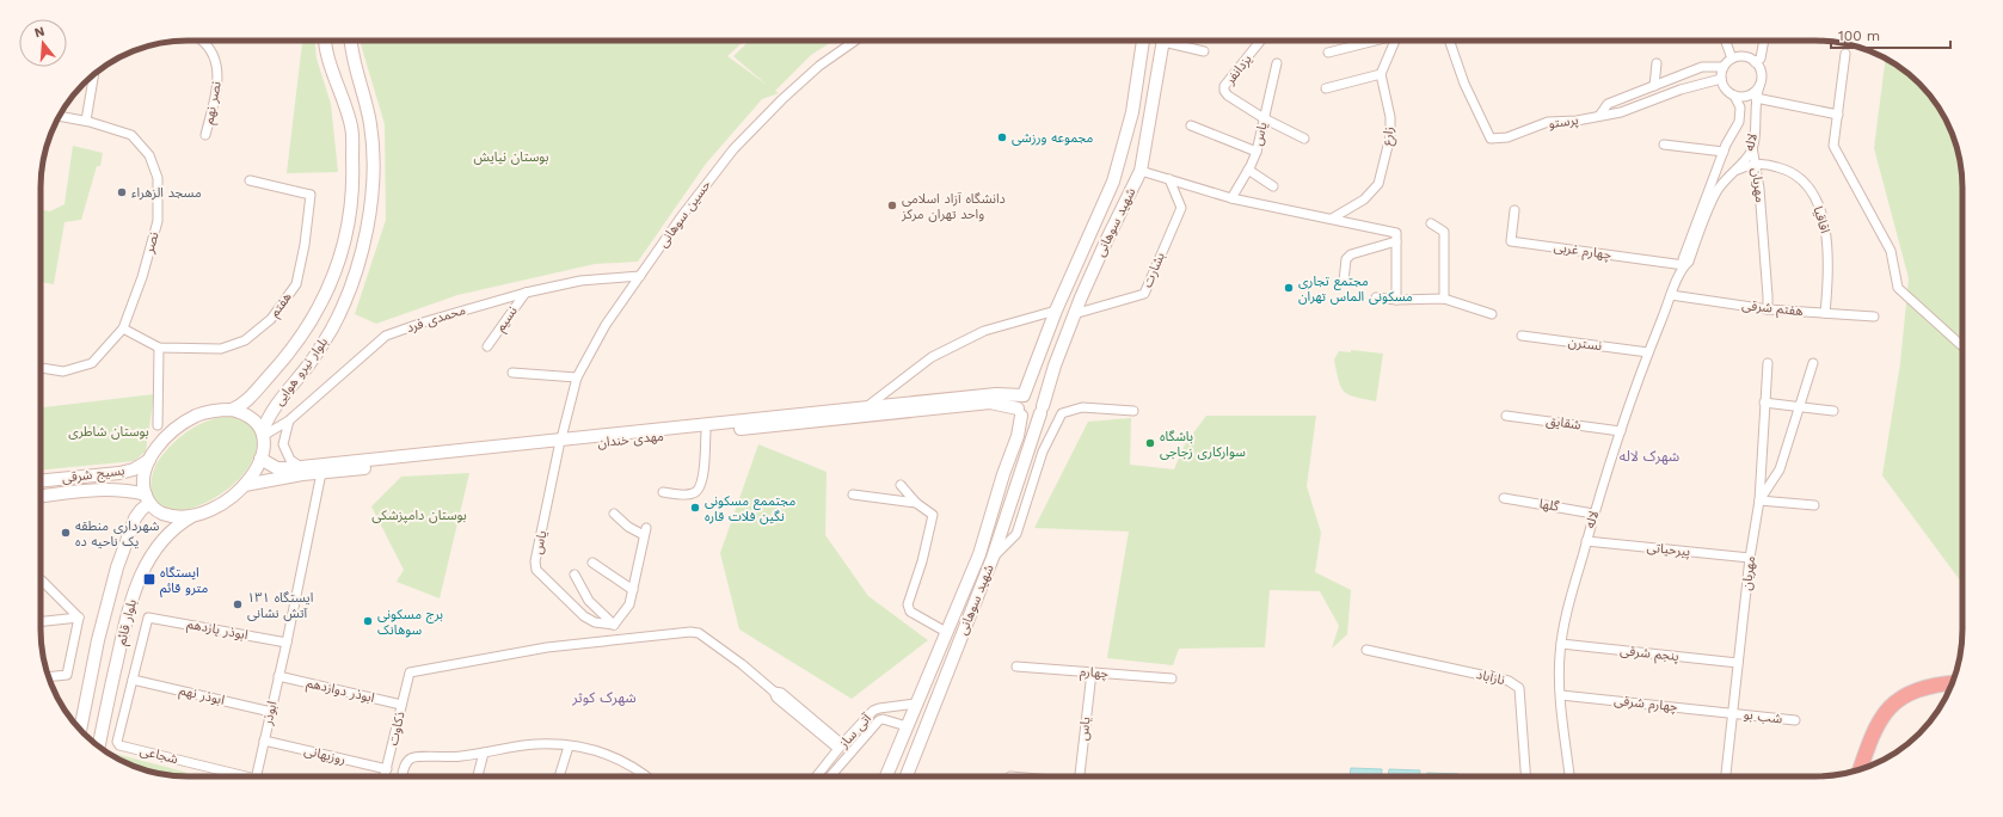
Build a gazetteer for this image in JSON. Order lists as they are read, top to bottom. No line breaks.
{"streets":{"main road":["شهید سوهانی","بلوار نیرو هوایی","مهدی خندان","بسیج شرقی","بلوار قائم"],"street":["یزدانفر","نصر نهم","پرستو","یاس","زارع","لاله","مهربان","حسین سوهانی","اقاقیا","نصر","چهارم غربی","بشارت","هفتم","هفتم شرقی","محمدی فرد","نسیم","نسترن","شقایق","گلها","پیرحیاتی","ابوذر یازدهم","پنجم شرقی","چهارم","نازآباد","ابوذر دوازدهم","ابوذر نهم","چهارم شرقی","ابوذر","شب بو","ذکاوت","آتی ساز","شجاعی","روزبهانی"]},"crossings":[["یزدانفر","یاس"],["پرستو","لاله"],["یاس","حسین سوهانی"],["یاس","مهدی خندان"],["یاس","چهارم"],["لاله","مهربان"],["لاله","چهارم غربی"],["لاله","هفتم شرقی"],["لاله","نسترن"],["لاله","شقایق"],["لاله","گلها"],["لاله","پیرحیاتی"],["لاله","پنجم شرقی"],["لاله","چهارم شرقی"],["مهربان","اقاقیا"],["مهربان","هفتم شرقی"],["مهربان","پیرحیاتی"],["مهربان","پنجم شرقی"],["مهربان","چهارم شرقی"],["مهربان","شب بو"],["حسین سوهانی","محمدی فرد"],["حسین سوهانی","مهدی خندان"],["اقاقیا","هفتم شرقی"],["شهید سوهانی","بشارت"],["شهید سوهانی","مهدی خندان"],["شهید سوهانی","آتی ساز"],["نصر","هفتم"],["محمدی فرد","نسیم"],["محمدی فرد","بلوار نیرو هوایی"],["محمدی فرد","مهدی خندان"],["محمدی فرد","بسیج شرقی"],["محمدی فرد","بلوار قائم"],["بلوار نیرو هوایی","مهدی خندان"],["بلوار نیرو هوایی","بسیج شرقی"],["بلوار نیرو هوایی","بلوار قائم"],["مهدی خندان","بسیج شرقی"],["مهدی خندان","بلوار قائم"],["مهدی خندان","ابوذر"],["بسیج شرقی","بلوار قائم"],["ابوذر یازدهم","ابوذر نهم"],["ابوذر یازدهم","ابوذر"],["ابوذر یازدهم","شجاعی"],["ابوذر دوازدهم","ابوذر"],["ابوذر دوازدهم","ذکاوت"],["ابوذر نهم","ابوذر"],["ابوذر نهم","شجاعی"],["چهارم شرقی","شب بو"],["ابوذر","روزبهانی"],["ذکاوت","آتی ساز"],["ذکاوت","روزبهانی"]],"districts":["شهرک لاله","شهرک کوثر"],"parks":["بوستان نیایش","بوستان شاطری","بوستان دامپزشکی"],"places":{"other":["مجموعه ورزشی","مسجد الزهراء","دانشگاه آزاد اسلامی واحد تهران مرکز","مجتمع تجاری مسکونی الماس تهران","باشگاه سواركاری زجاجی","مجتممع مسکونی نگین فلات قاره","شهرداری منطقه یک ناحیه ده","ایستگاه ۱۳۱ آتش نشانی","برج مسکونی سوهانک"],"transit":["ایستگاه مترو قائم"]},"scale_bar":"100 m","north":"top"}
